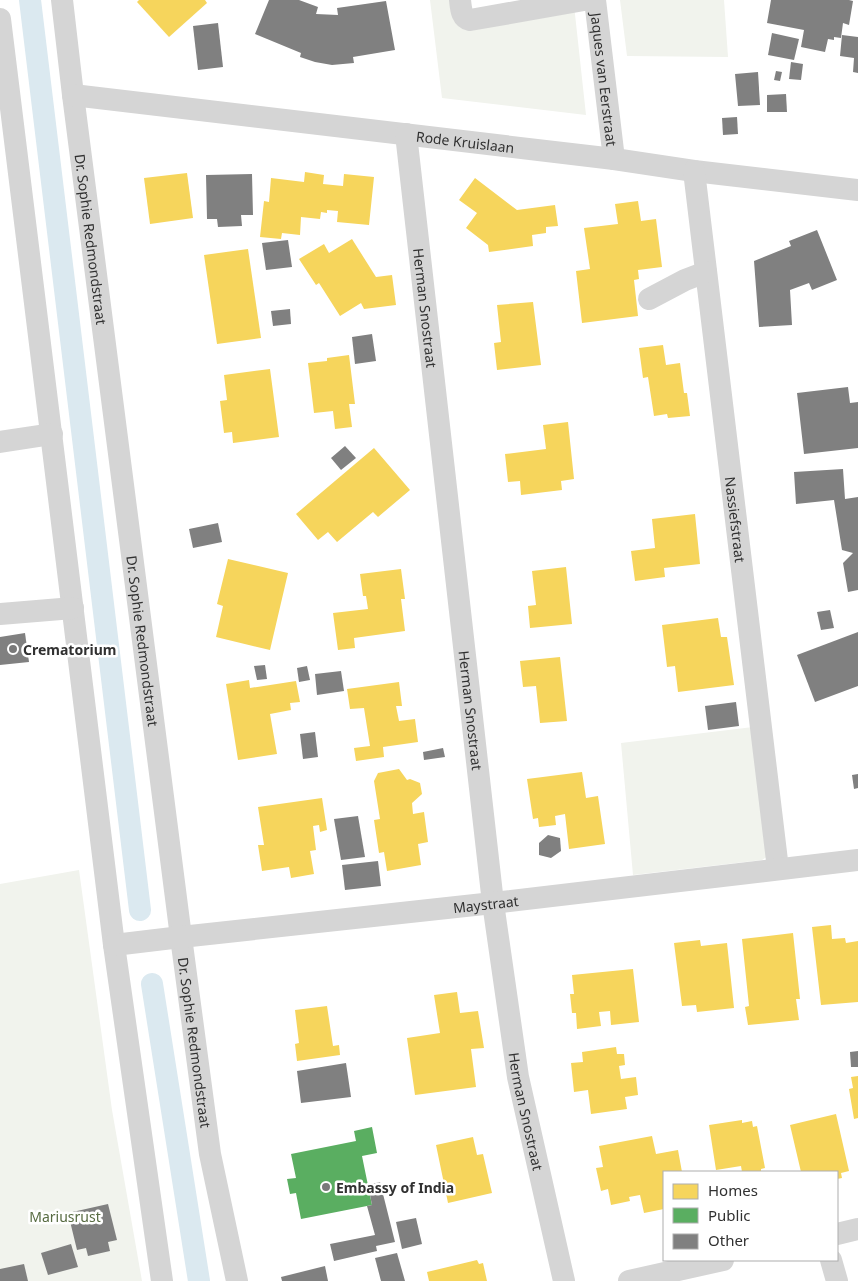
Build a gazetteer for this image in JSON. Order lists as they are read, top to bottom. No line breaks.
{"streets":{"street":["Jaques van Eerstraat","Rode Kruislaan","Dr. Sophie Redmondstraat","Herman Snostraat","Nassiefstraat","Maystraat"]},"crossings":[["Jaques van Eerstraat","Rode Kruislaan"],["Rode Kruislaan","Dr. Sophie Redmondstraat"],["Rode Kruislaan","Herman Snostraat"],["Rode Kruislaan","Nassiefstraat"],["Dr. Sophie Redmondstraat","Maystraat"],["Herman Snostraat","Maystraat"],["Nassiefstraat","Maystraat"]],"parks":["Mariusrust"],"places":["Crematorium","Embassy of India"],"legend":["Homes","Public","Other"]}
